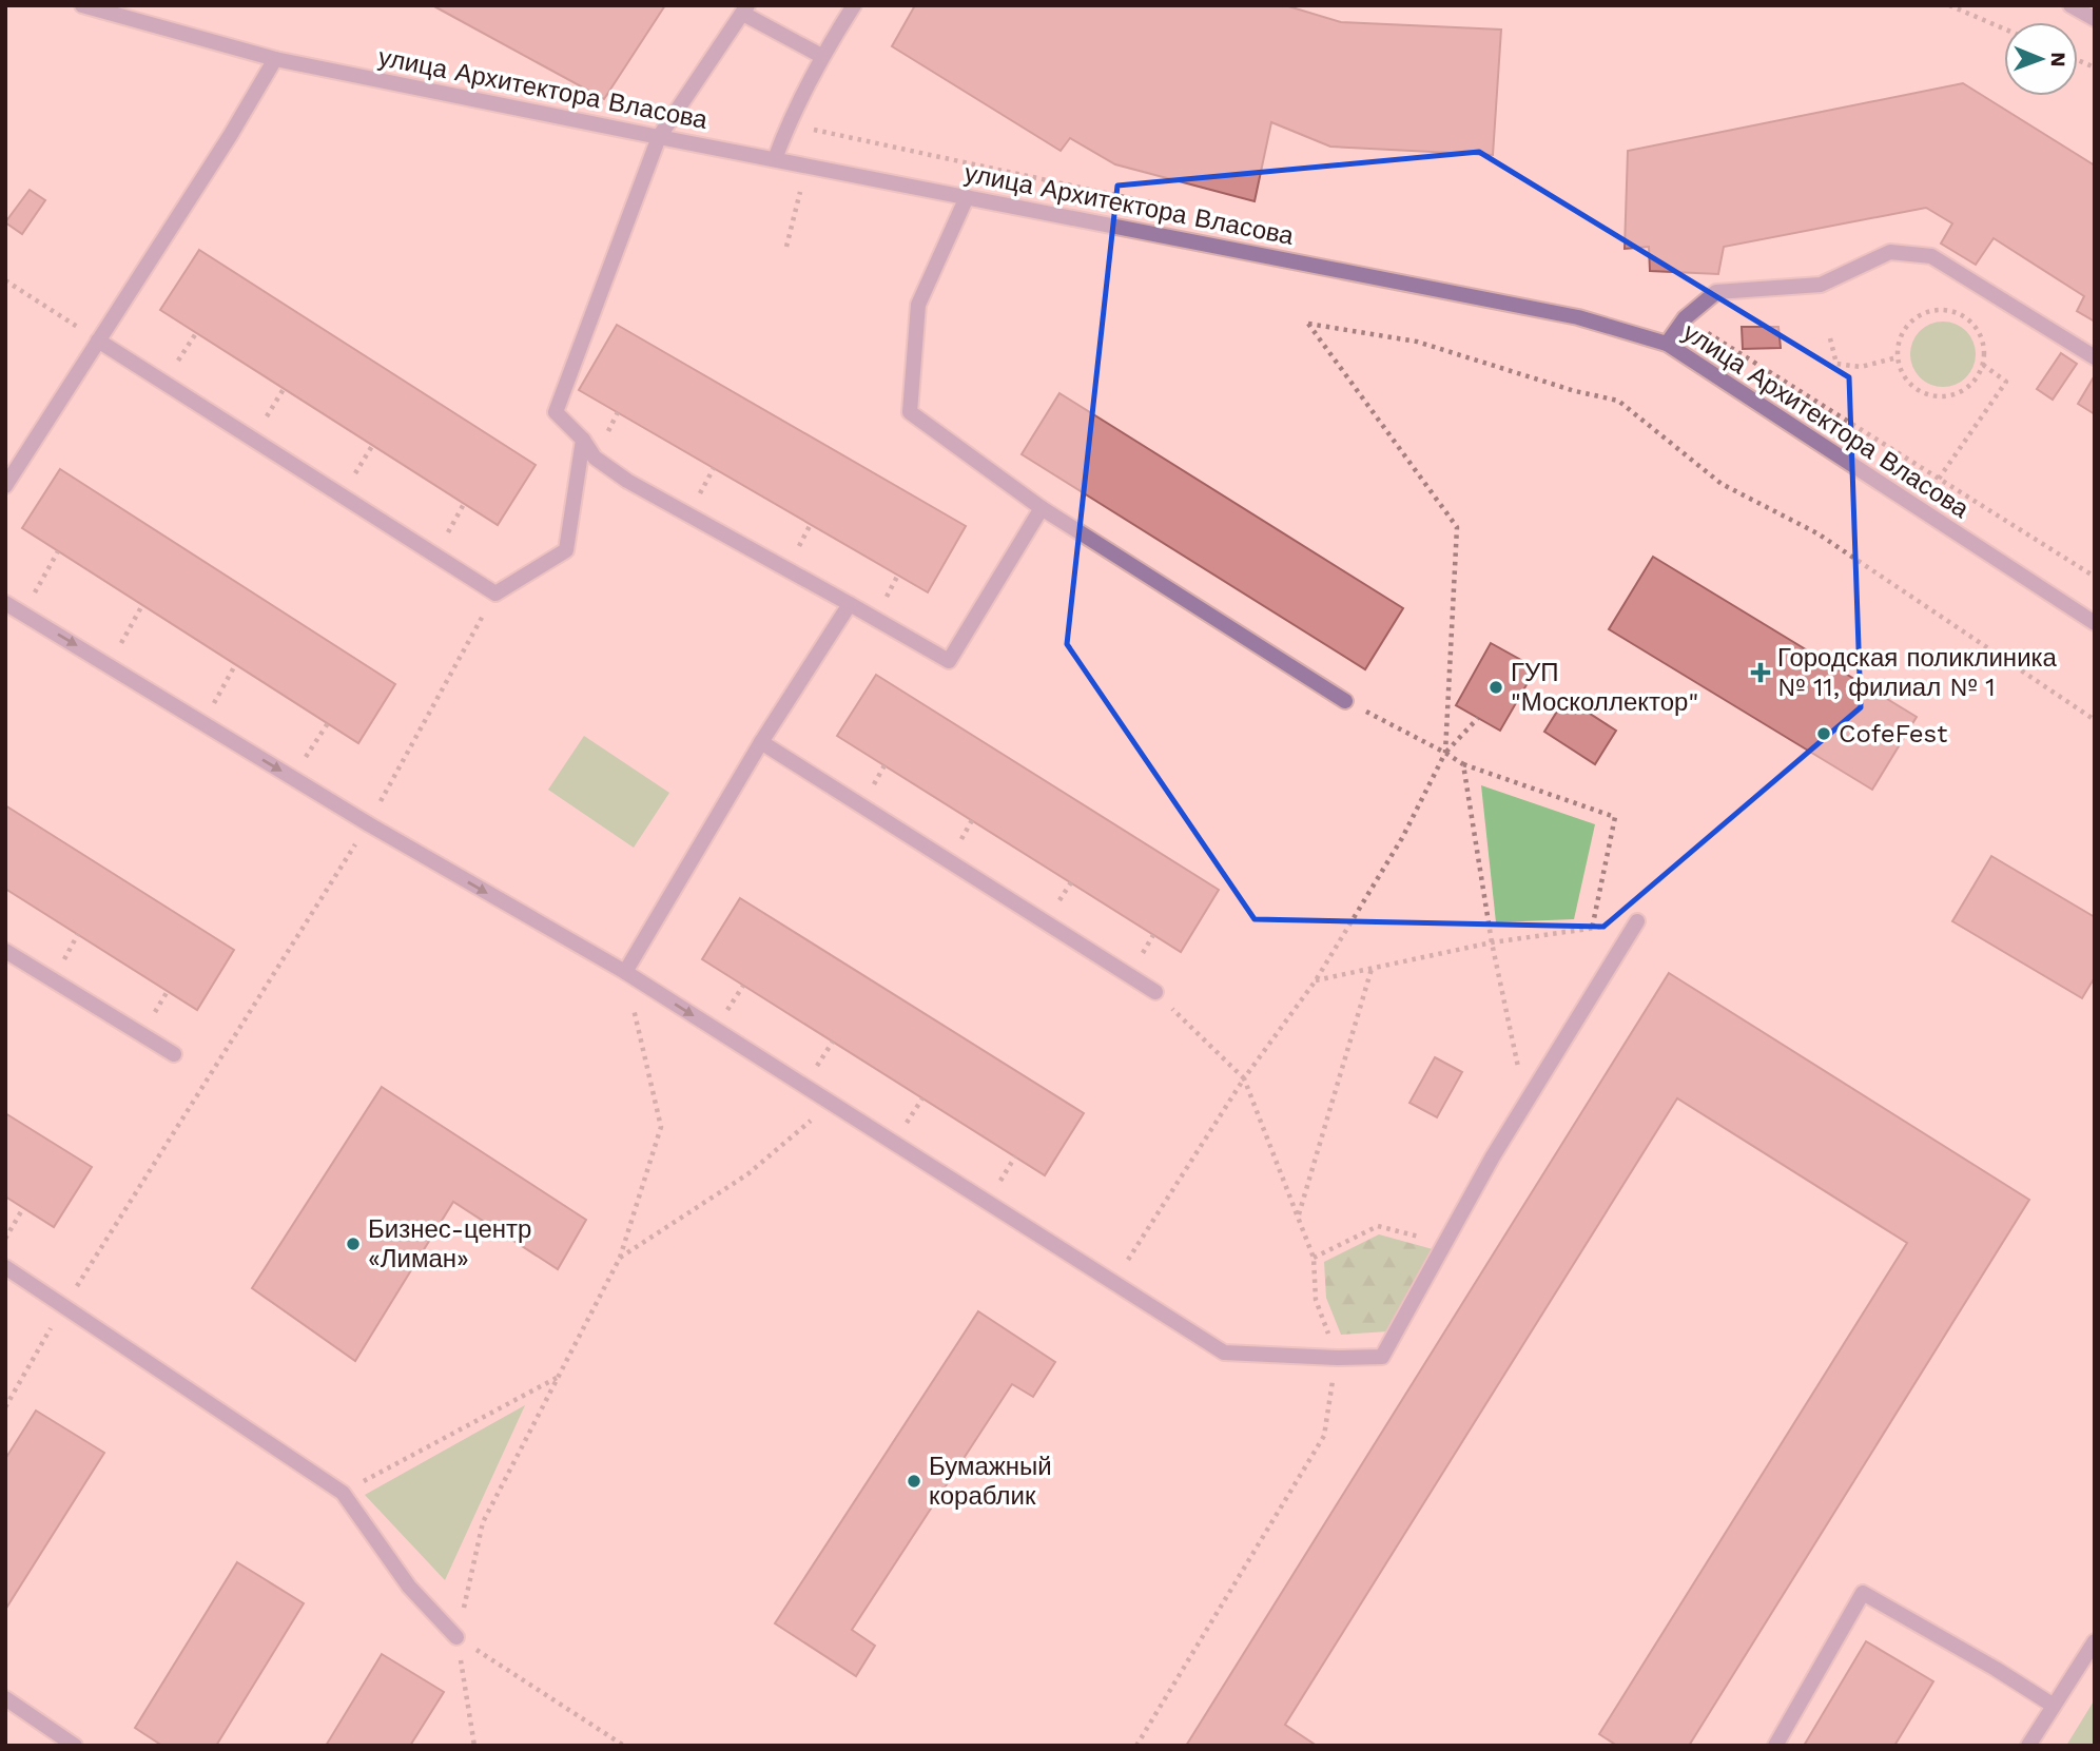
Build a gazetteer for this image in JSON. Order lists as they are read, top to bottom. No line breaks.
{"streets":{"street":["улица Архитектора Власова"]},"places":{"health":["Городская поликлиника № 11, филиал № 1"],"other":["ГУП \"Москоллектор\"","CofeFest","Бизнес-центр «Лиман»","Бумажный кораблик"]},"north":"right"}
